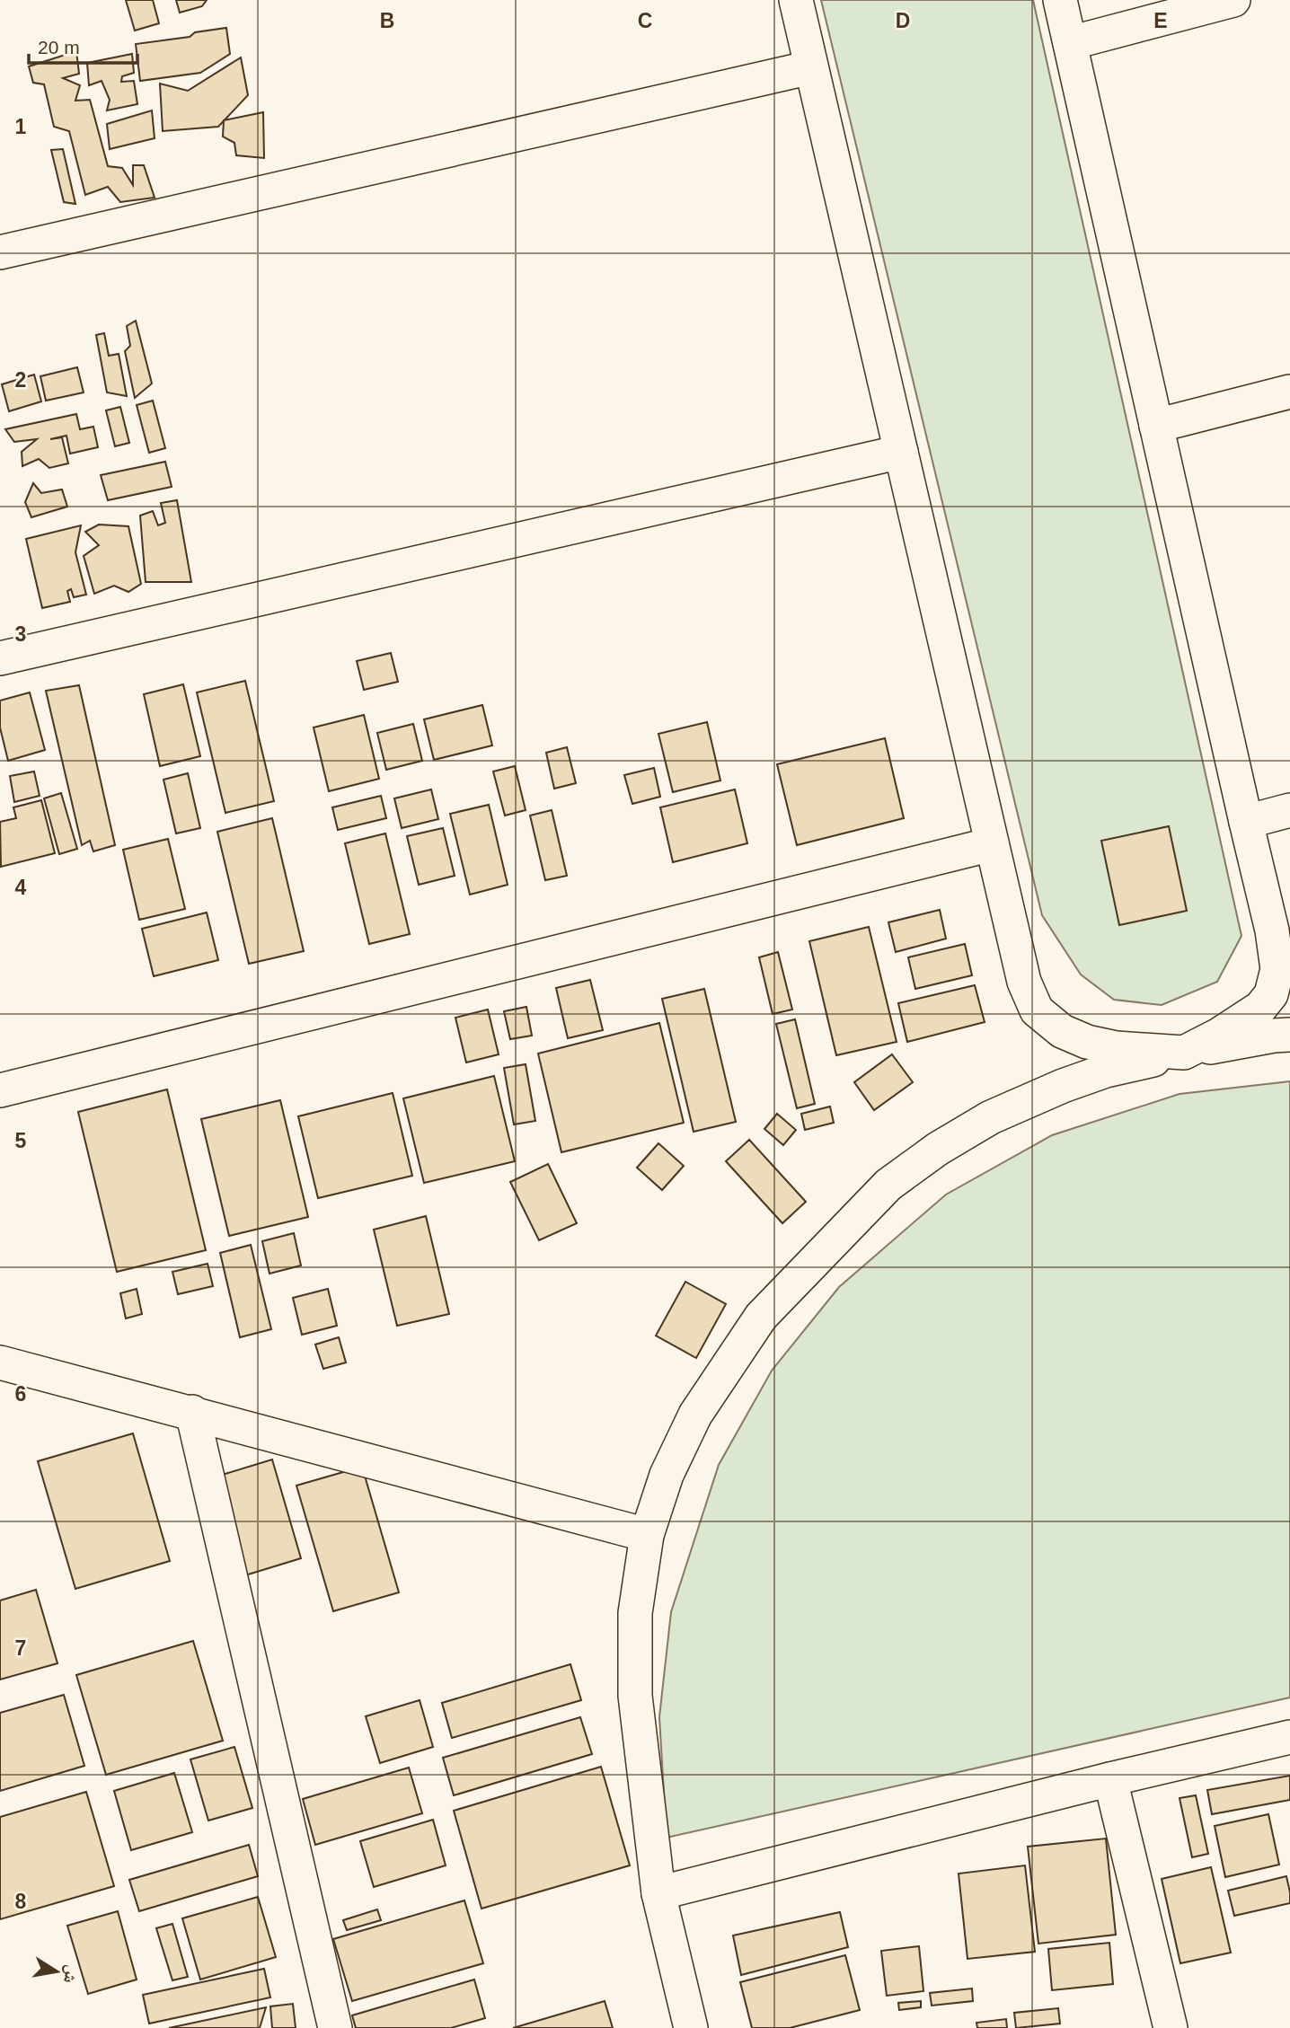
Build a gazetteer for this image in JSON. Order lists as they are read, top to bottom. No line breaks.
{"scale_bar":"20 m","north":"right","grid":{"columns":["B","C","D","E"],"rows":["1","2","3","4","5","6","7","8"]}}
